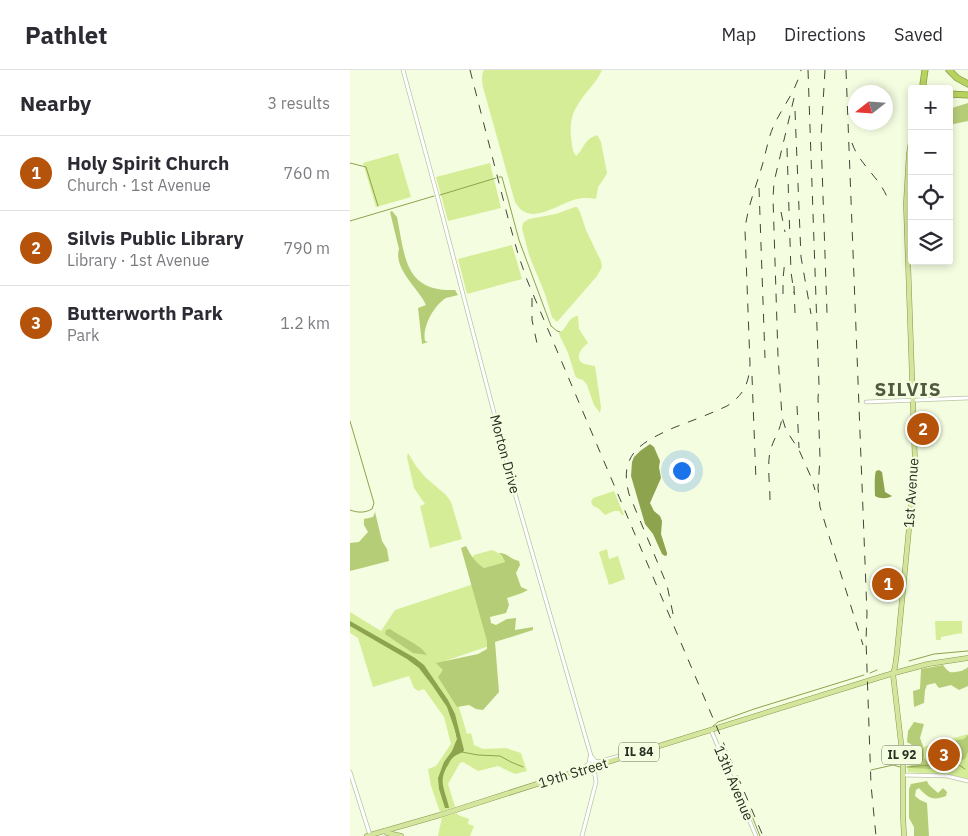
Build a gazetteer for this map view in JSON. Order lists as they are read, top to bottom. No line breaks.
{"streets":{"main road":["1st Avenue","IL 84","IL 92","19th Street"],"street":["Morton Drive","13th Avenue"]},"crossings":[["Morton Drive","19th Street"],["1st Avenue","IL 92"],["1st Avenue","19th Street"],["IL 92","19th Street"],["19th Street","13th Avenue"]],"districts":["SILVIS"],"north":"left","page":{"header":"Pathlet","nav":["Map","Directions","Saved"],"heading":["Nearby","3 results"],"map_buttons":["+","−"],"list":[{"mark":"1","name":"Holy Spirit Church","note":"Church · 1st Avenue","value":"760 m"},{"mark":"2","name":"Silvis Public Library","note":"Library · 1st Avenue","value":"790 m"},{"mark":"3","name":"Butterworth Park","note":"Park","value":"1.2 km"}],"pins":["2","1","3"]}}
